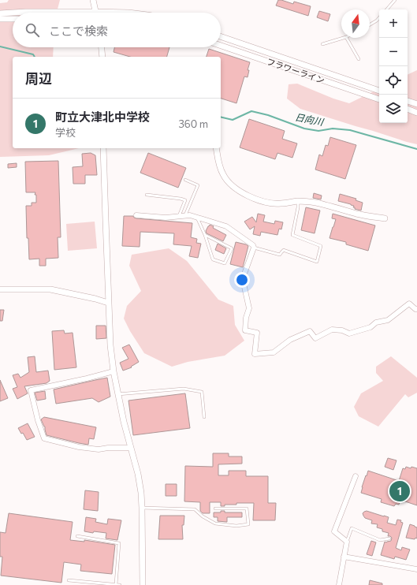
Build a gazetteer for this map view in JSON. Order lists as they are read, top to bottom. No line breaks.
{"streets":{"street":["フラワーライン"]},"water":["日向川"],"north":"top","page":{"map_buttons":["+","−"],"search":"ここで検索","heading":"周辺","list":[{"mark":"1","name":"町立大津北中学校","note":"学校","value":"360 m"}],"pins":"1"}}
